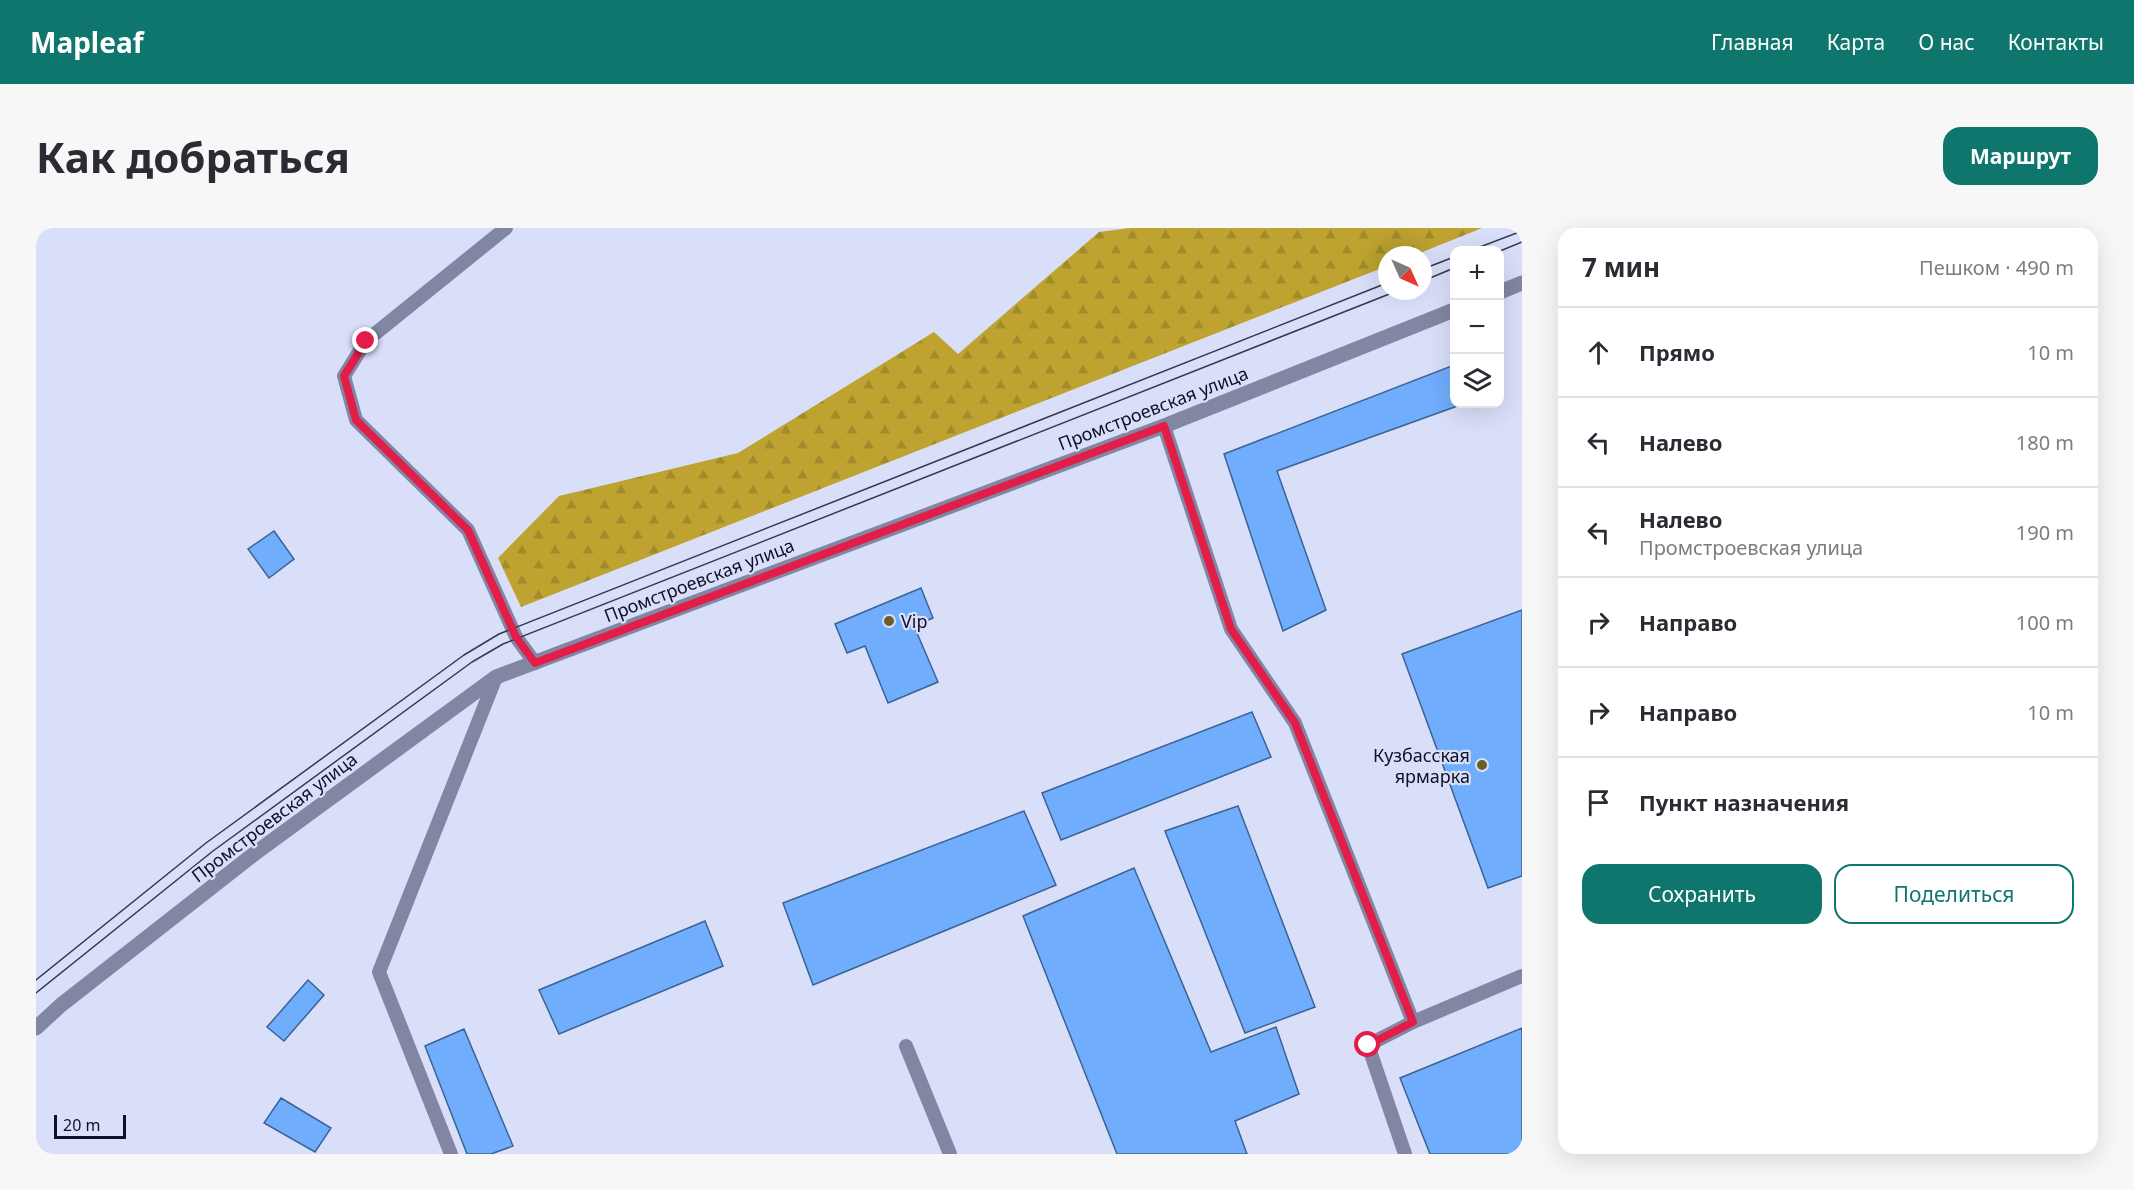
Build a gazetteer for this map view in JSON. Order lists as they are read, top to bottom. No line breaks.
{"streets":{"street":["Промстроевская улица"]},"places":["Vip","Кузбасская ярмарка"],"scale_bar":"20 m","north":"bottom right","page":{"header":"Mapleaf","nav":["Главная","Карта","О нас","Контакты"],"buttons":["Маршрут",["Сохранить","Поделиться"]],"title":"Как добраться","heading":["7 мин","Пешком · 490 m"],"map_buttons":["+","−"],"list":[["Прямо","10 m"],["Налево","180 m"],["Налево","Промстроевская улица","190 m"],["Направо","100 m"],["Направо","10 m"],"Пункт назначения"],"scale":"20 m"}}
